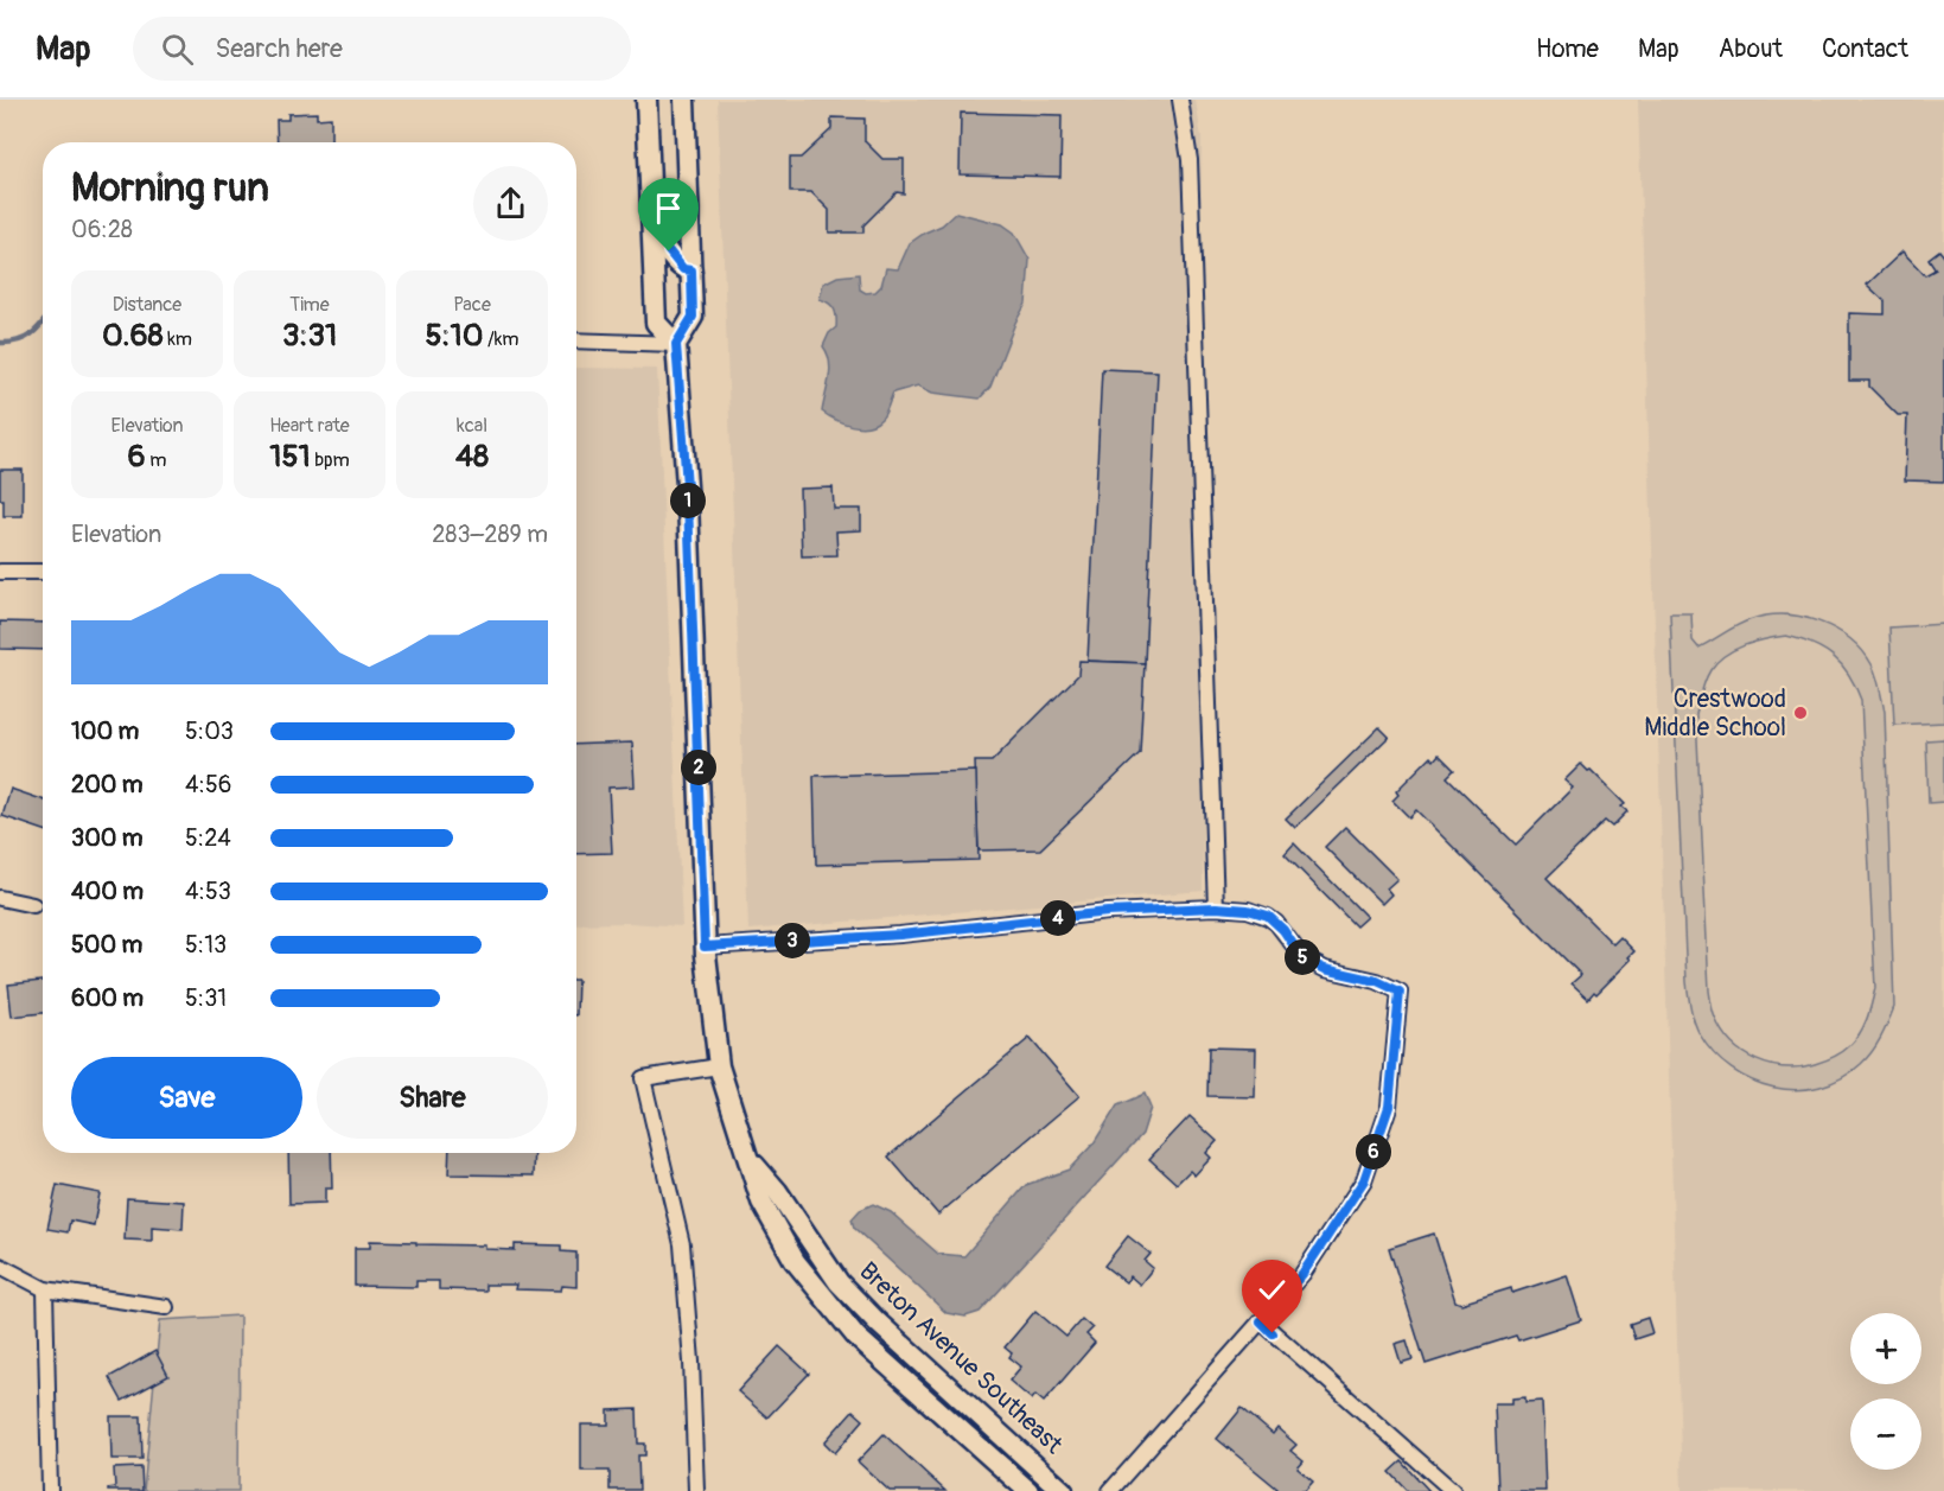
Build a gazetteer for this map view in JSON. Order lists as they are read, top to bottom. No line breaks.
{"streets":{"main road":["Breton Avenue Southeast"]},"places":["Crestwood Middle School"],"page":{"header":"Map","search":"Search here","nav":["Home","Map","About","Contact"],"heading":["Morning run","06:28"],"stats":[["Distance","0.68 km"],["Time","3:31"],["Pace","5:10 /km"],["Elevation","6 m"],["Heart rate","151 bpm"],["kcal","48"]],"pins":["1","2","4","3","5","6"],"chart":["Elevation","283–289 m"],"list":[{"name":"100 m","note":"5:03"},{"name":"200 m","note":"4:56"},{"name":"300 m","note":"5:24"},{"name":"400 m","note":"4:53"},{"name":"500 m","note":"5:13"},{"name":"600 m","note":"5:31"}],"buttons":["Save","Share"],"map_buttons":["+","−"]}}
